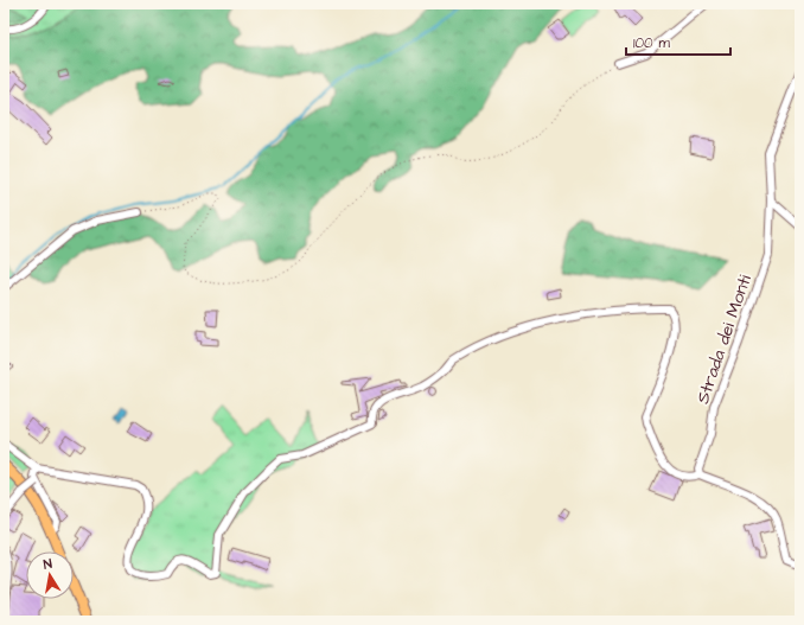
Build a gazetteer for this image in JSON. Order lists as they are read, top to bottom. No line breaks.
{"streets":{"street":["Strada dei Monti"]},"scale_bar":"100 m","north":"top"}
